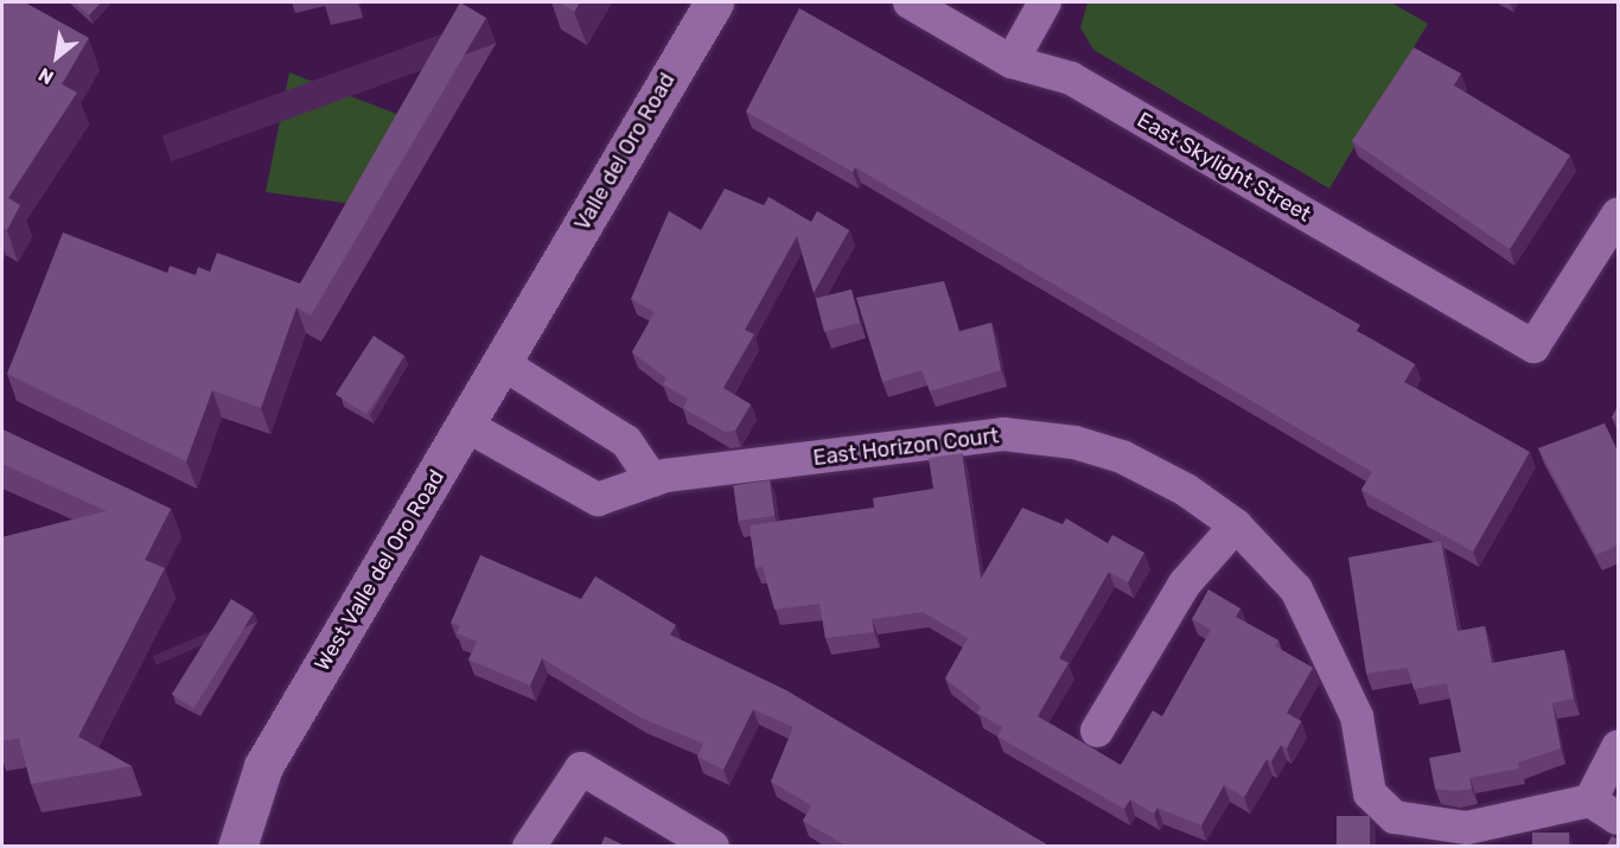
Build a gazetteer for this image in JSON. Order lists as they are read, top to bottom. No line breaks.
{"streets":{"street":["Valle del Oro Road","East Skylight Street","East Horizon Court","West Valle del Oro Road"]},"crossings":[["Valle del Oro Road","West Valle del Oro Road"],["East Horizon Court","West Valle del Oro Road"]],"north":"bottom left"}
